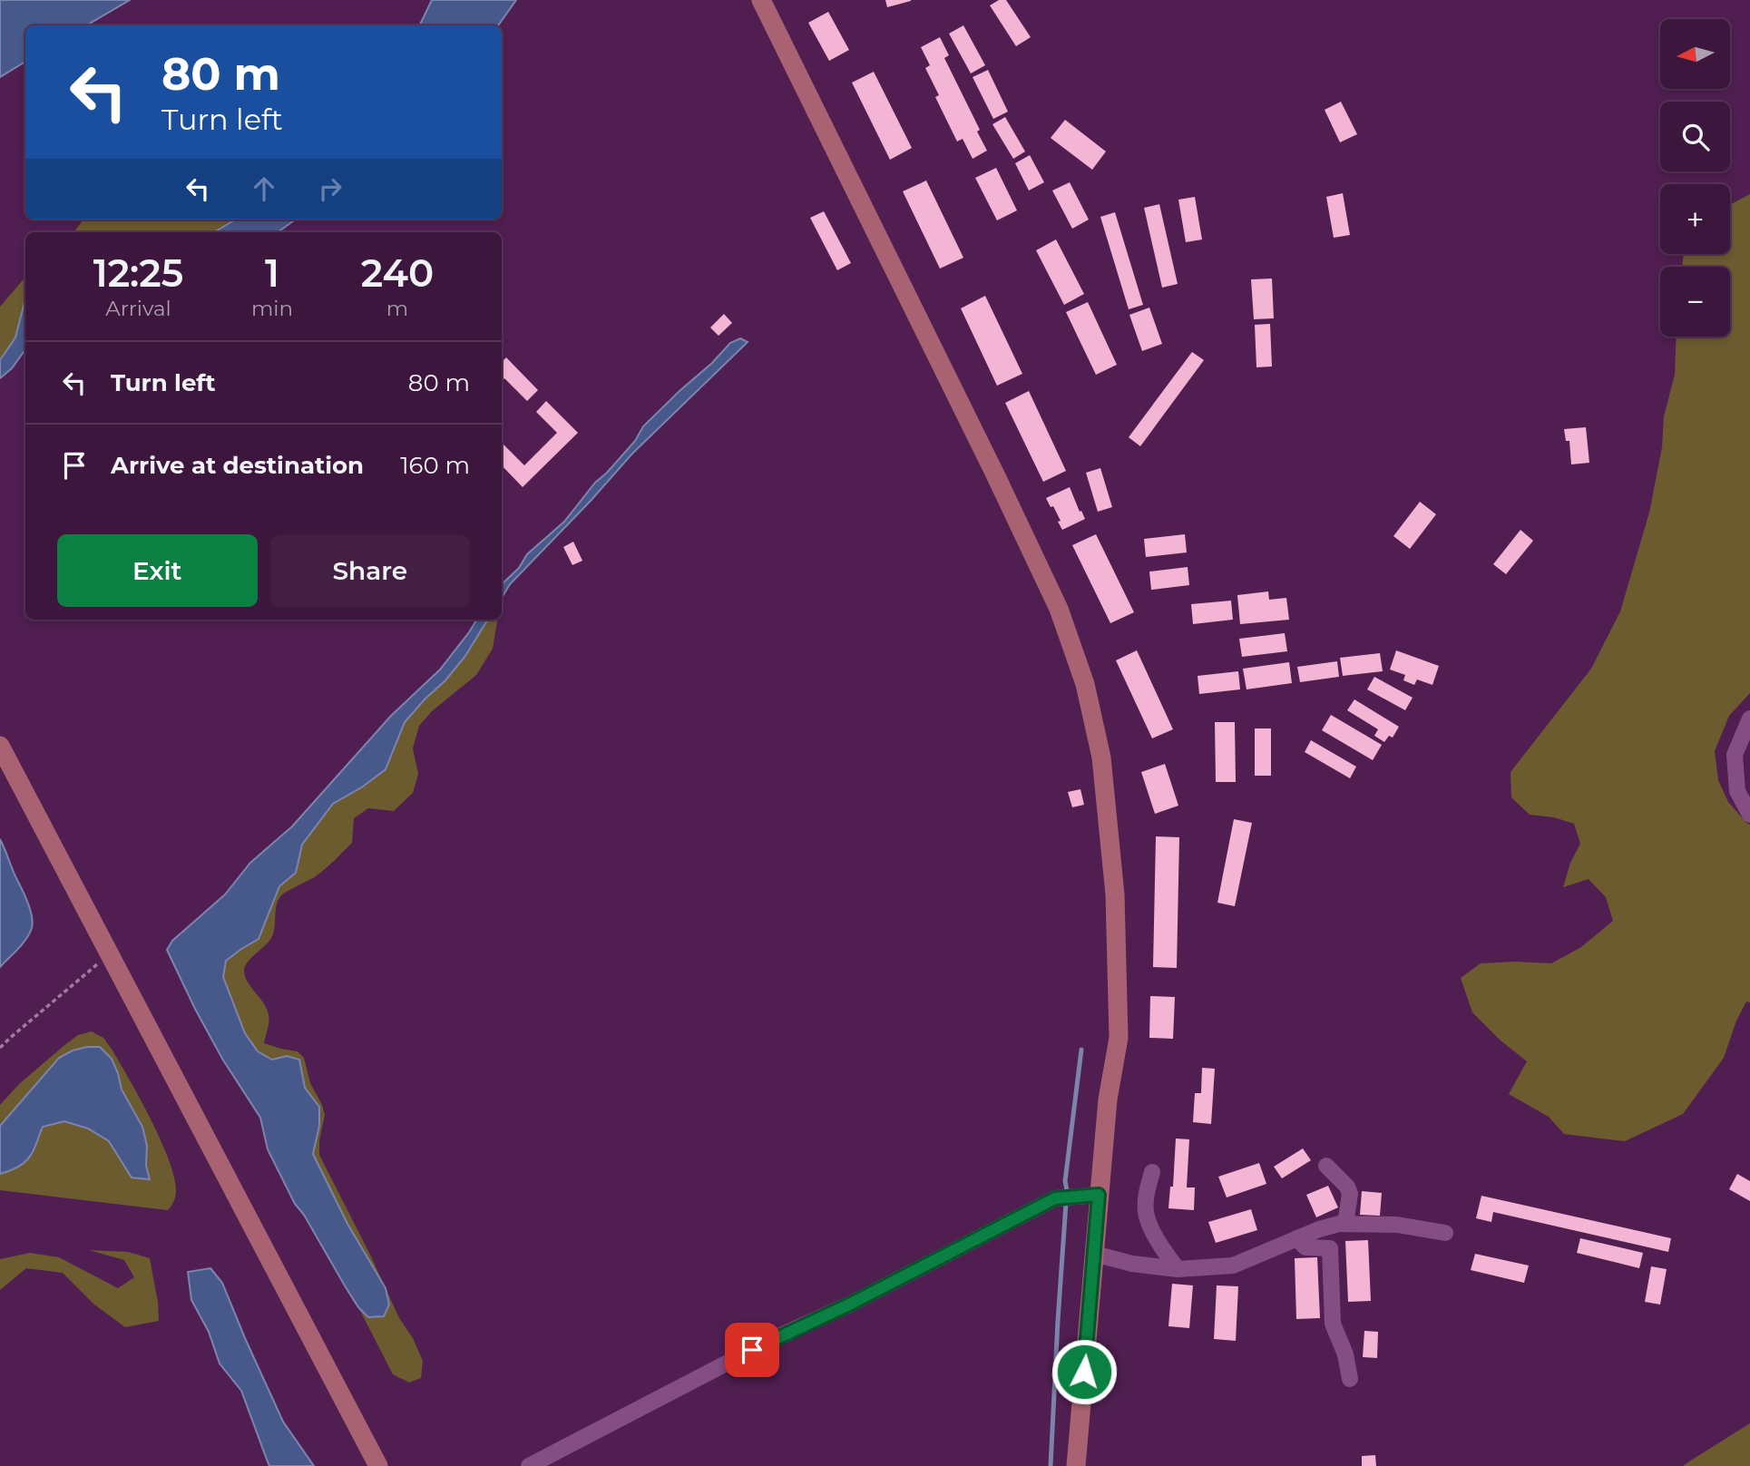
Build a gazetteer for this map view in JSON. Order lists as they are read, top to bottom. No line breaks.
{"north":"left","page":{"map_buttons":["+","−"],"turn":["80 m","Turn left"],"eta":["12:25","Arrival","1","min","240","m"],"list":[{"name":"Turn left","value":"80 m"},{"name":"Arrive at destination","value":"160 m"}],"buttons":["Exit","Share"]}}
